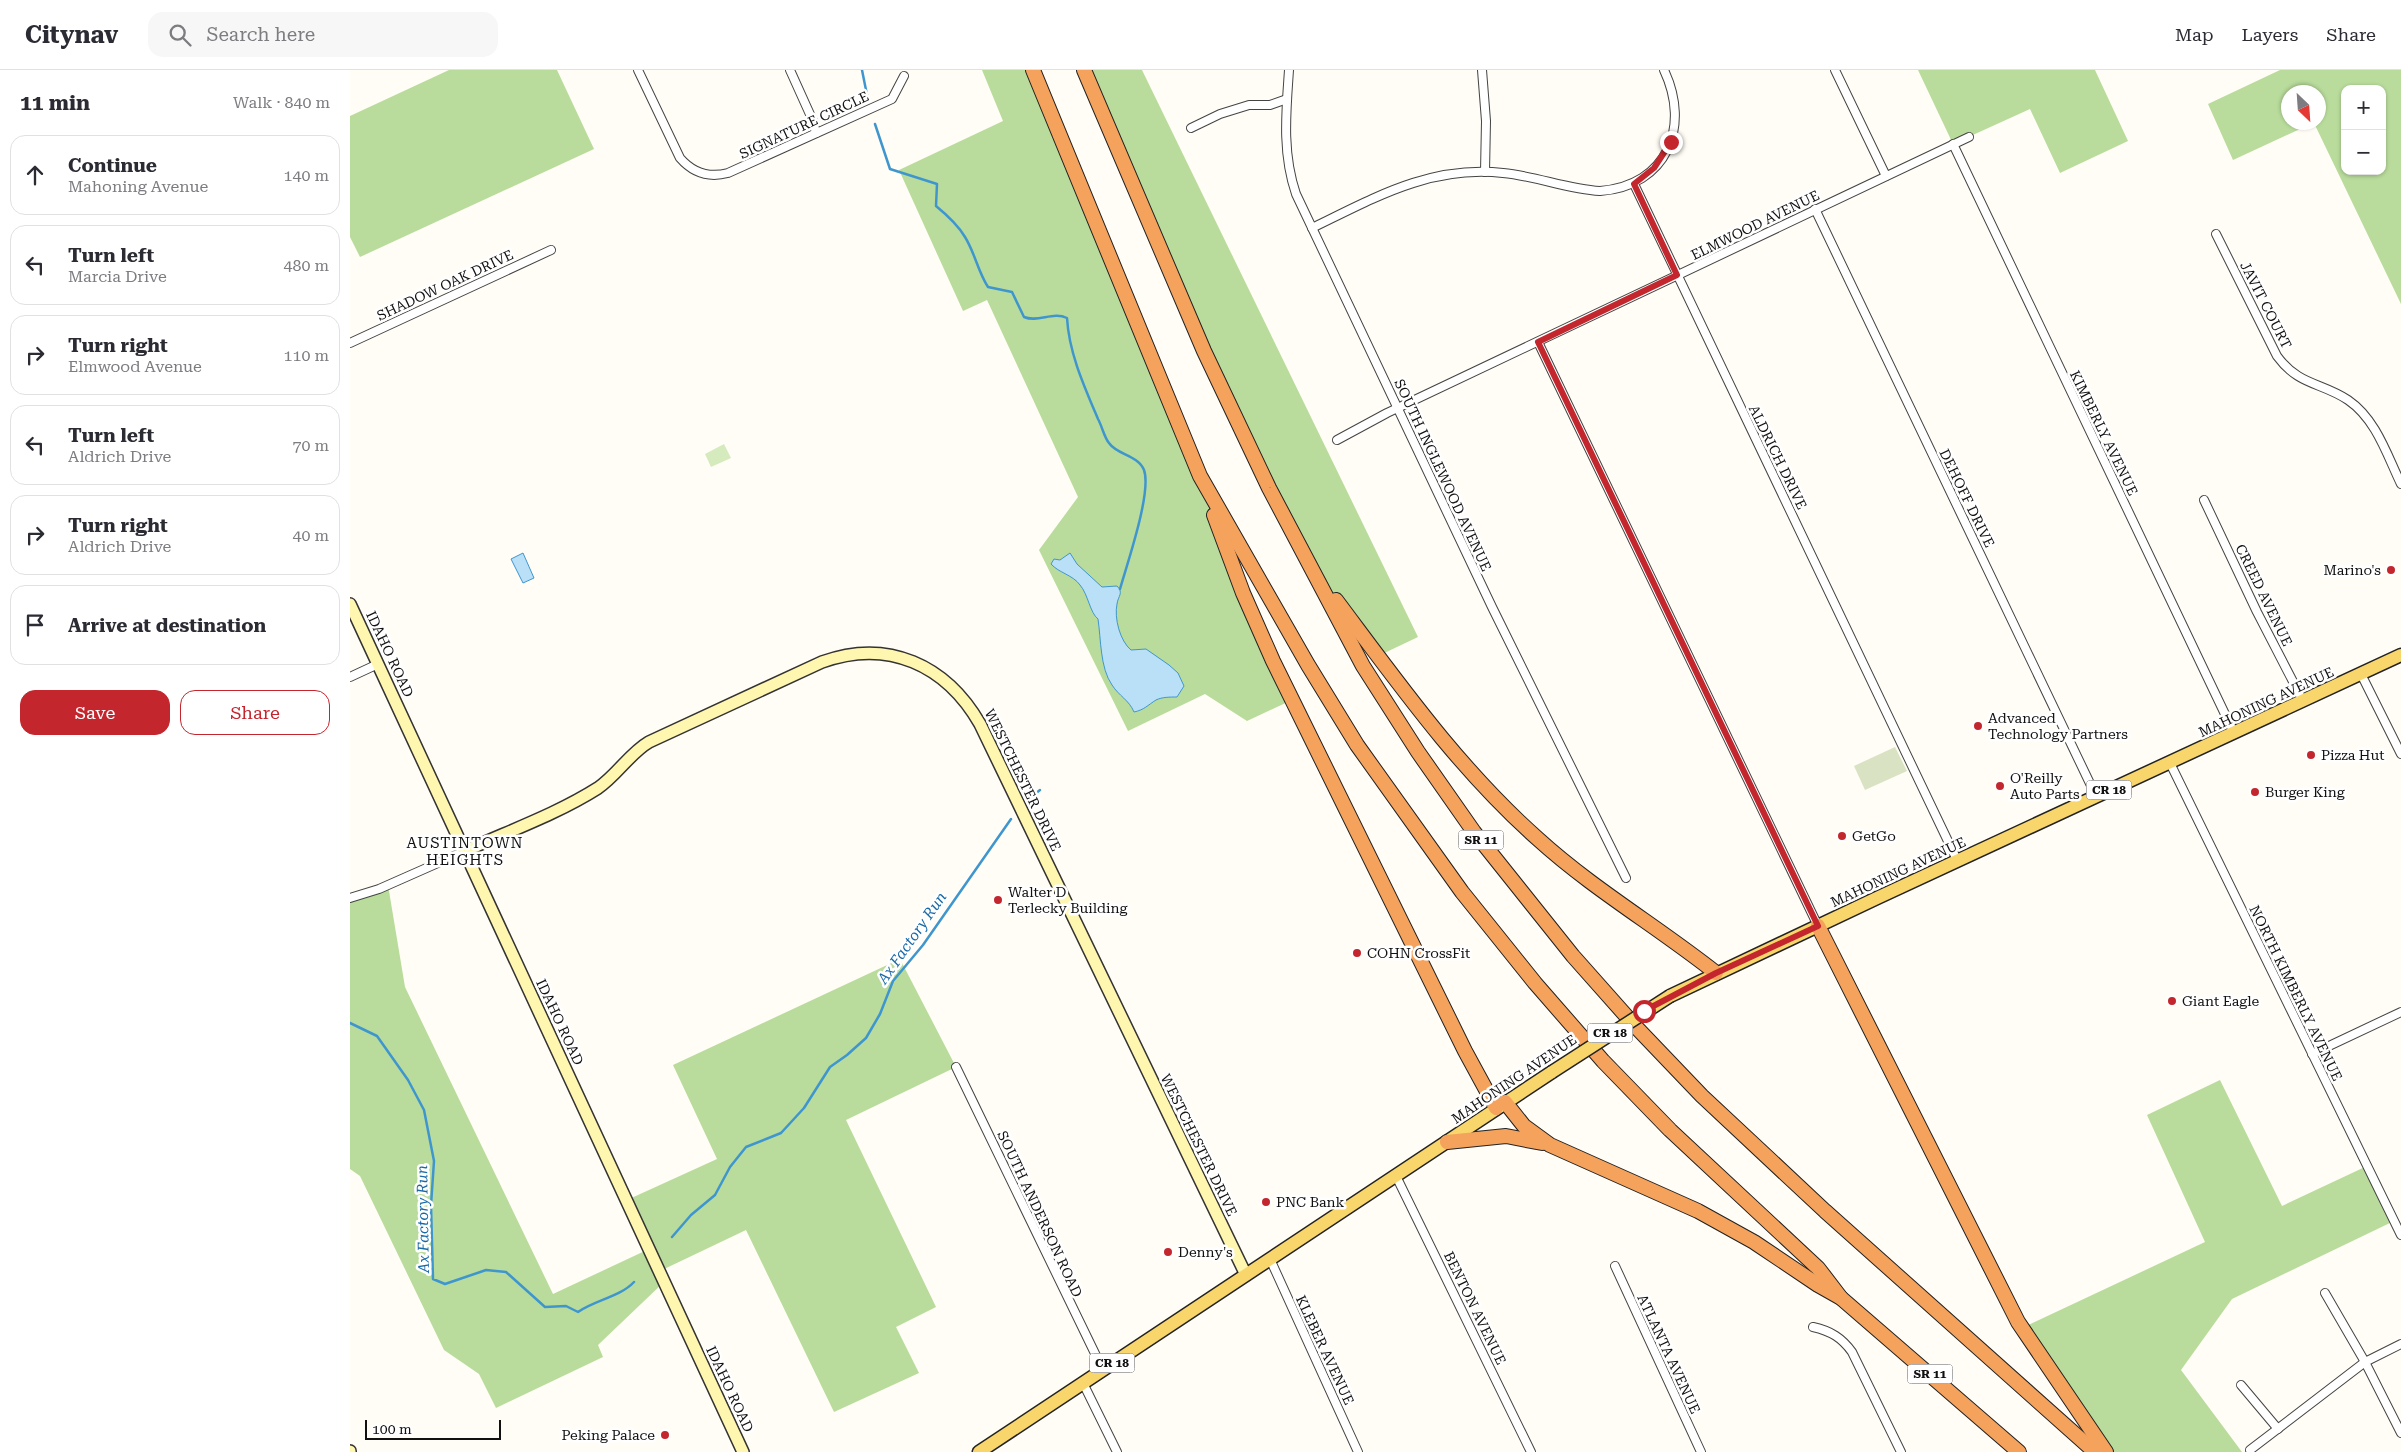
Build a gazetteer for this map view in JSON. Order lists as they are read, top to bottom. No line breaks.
{"streets":{"highway":["SR 11"],"main road":["MAHONING AVENUE","CR 18"],"street":["SIGNATURE CIRCLE","ELMWOOD AVENUE","SHADOW OAK DRIVE","JAVIT COURT","KIMBERLY AVENUE","ALDRICH DRIVE","SOUTH INGLEWOOD AVENUE","DEHOFF DRIVE","CREED AVENUE","IDAHO ROAD","WESTCHESTER DRIVE","NORTH KIMBERLY AVENUE","SOUTH ANDERSON ROAD","BENTON AVENUE","KLEBER AVENUE","ATLANTA AVENUE"]},"crossings":[["ELMWOOD AVENUE","KIMBERLY AVENUE"],["ELMWOOD AVENUE","ALDRICH DRIVE"],["ELMWOOD AVENUE","SOUTH INGLEWOOD AVENUE"],["ELMWOOD AVENUE","DEHOFF DRIVE"],["KIMBERLY AVENUE","MAHONING AVENUE"],["ALDRICH DRIVE","MAHONING AVENUE"],["DEHOFF DRIVE","MAHONING AVENUE"],["CREED AVENUE","MAHONING AVENUE"],["IDAHO ROAD","WESTCHESTER DRIVE"],["MAHONING AVENUE","WESTCHESTER DRIVE"],["MAHONING AVENUE","NORTH KIMBERLY AVENUE"],["MAHONING AVENUE","SOUTH ANDERSON ROAD"],["MAHONING AVENUE","BENTON AVENUE"],["MAHONING AVENUE","KLEBER AVENUE"]],"districts":["AUSTINTOWN HEIGHTS"],"water":["Ax Factory Run"],"places":["Marino's","Advanced Technology Partners","Pizza Hut","O'Reilly Auto Parts","Burger King","GetGo","Walter D Terlecky Building","COHN CrossFit","Giant Eagle","PNC Bank","Denny's","Peking Palace"],"scale_bar":"100 m","north":"bottom right","page":{"header":"Citynav","search":"Search here","nav":["Map","Layers","Share"],"heading":["11 min","Walk · 840 m"],"map_buttons":["+","−"],"list":[["Continue","Mahoning Avenue","140 m"],["Turn left","Marcia Drive","480 m"],["Turn right","Elmwood Avenue","110 m"],["Turn left","Aldrich Drive","70 m"],["Turn right","Aldrich Drive","40 m"],"Arrive at destination"],"buttons":["Save","Share"],"scale":"100 m"}}
